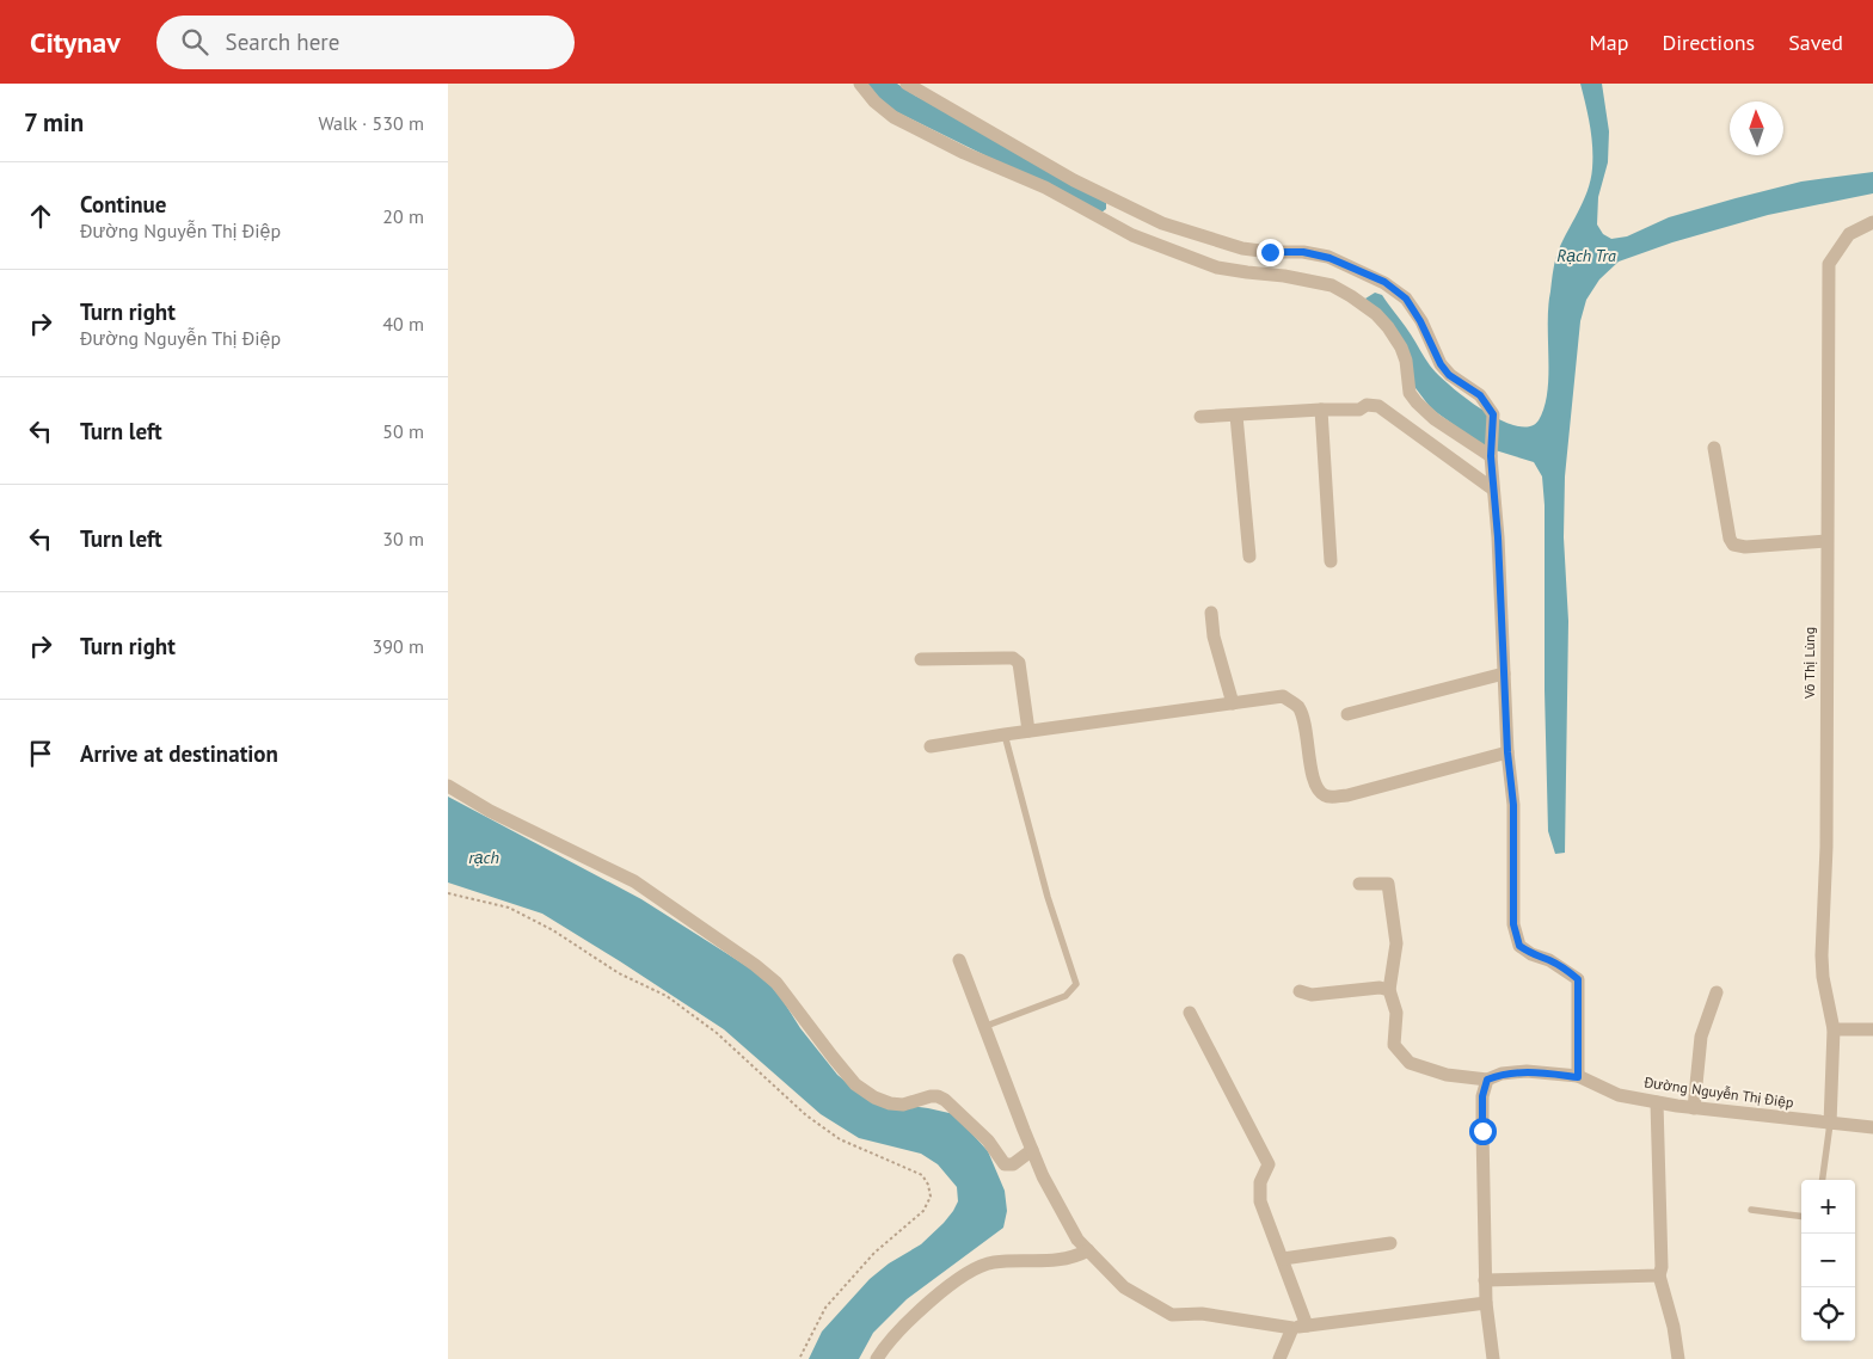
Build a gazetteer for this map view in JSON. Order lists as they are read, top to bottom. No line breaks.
{"streets":{"street":["Võ Thị Lùng","Đường Nguyễn Thị Điệp"]},"crossings":[["Võ Thị Lùng","Đường Nguyễn Thị Điệp"]],"water":["Rạch Tra","rạch"],"north":"top","page":{"header":"Citynav","search":"Search here","nav":["Map","Directions","Saved"],"heading":["7 min","Walk · 530 m"],"list":[["Continue","Đường Nguyễn Thị Điệp","20 m"],["Turn right","Đường Nguyễn Thị Điệp","40 m"],["Turn left","50 m"],["Turn left","30 m"],["Turn right","390 m"],"Arrive at destination"],"map_buttons":["+","−"]}}
